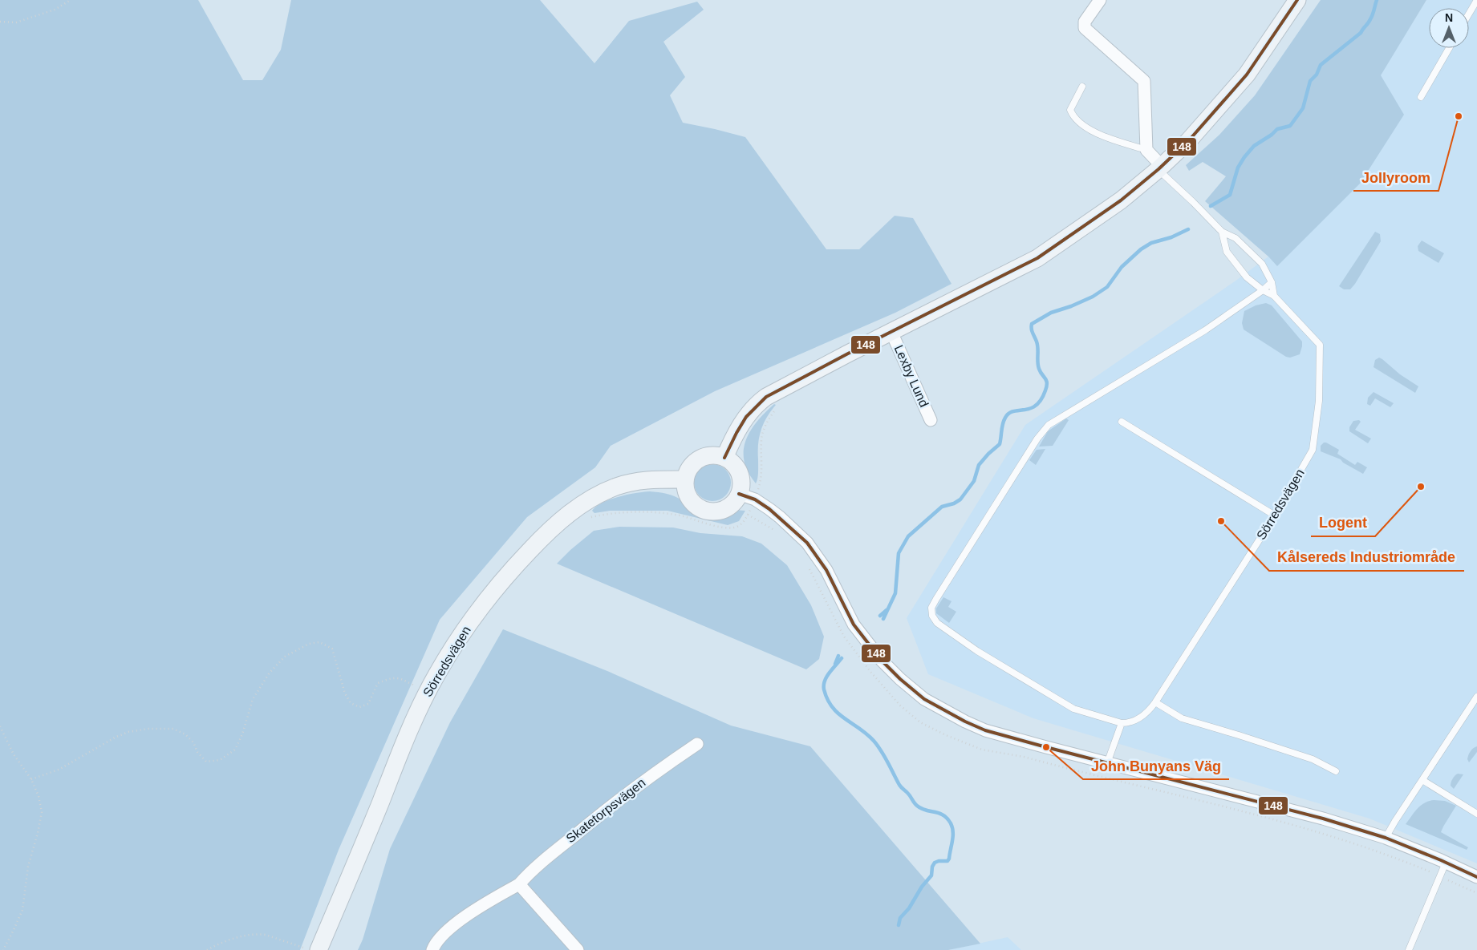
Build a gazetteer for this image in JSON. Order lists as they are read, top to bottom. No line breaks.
{"streets":{"street":["Lexby Lund","Sörredsvägen","Skatetorpsvägen"]},"places":["Jollyroom","Logent","Kålsereds Industriområde","John Bunyans Väg"],"lines":["transit line 148"],"north":"top"}
